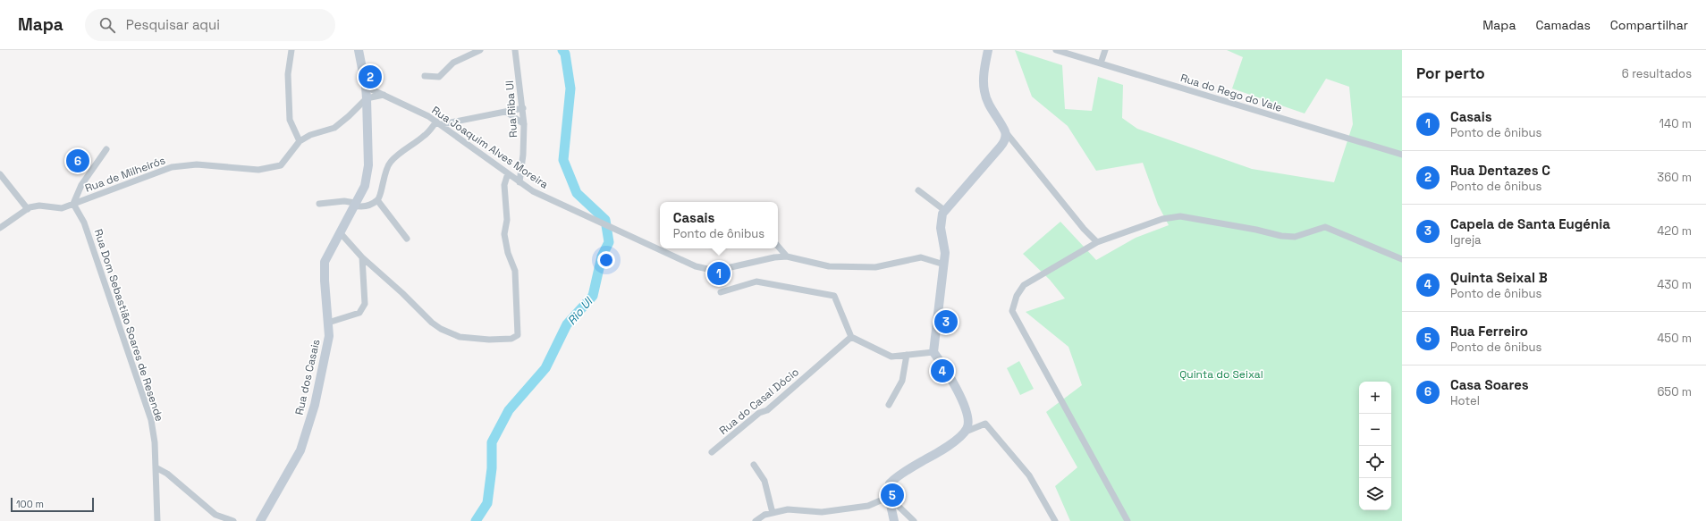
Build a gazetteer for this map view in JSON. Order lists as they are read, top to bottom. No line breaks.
{"streets":{"street":["Rua do Rego do Vale","Rua Riba Ul","Rua Joaquim Alves Moreira","Rua de Milheirós","Rua Dom Sebastião Soares de Resende","Rua dos Casais","Rua do Casal Dócio"]},"crossings":[["Rua Riba Ul","Rua Joaquim Alves Moreira"],["Rua Joaquim Alves Moreira","Rua dos Casais"],["Rua de Milheirós","Rua Dom Sebastião Soares de Resende"],["Rua de Milheirós","Rua dos Casais"]],"water":["Rio Ul"],"parks":["Quinta do Seixal"],"scale_bar":"100 m","page":{"header":"Mapa","search":"Pesquisar aqui","nav":["Mapa","Camadas","Compartilhar"],"heading":["Por perto","6 resultados"],"pins":["2","6","1","3","4","5"],"list":[{"mark":"1","name":"Casais","note":"Ponto de ônibus","value":"140 m"},{"mark":"2","name":"Rua Dentazes C","note":"Ponto de ônibus","value":"360 m"},{"mark":"3","name":"Capela de Santa Eugénia","note":"Igreja","value":"420 m"},{"mark":"4","name":"Quinta Seixal B","note":"Ponto de ônibus","value":"430 m"},{"mark":"5","name":"Rua Ferreiro","note":"Ponto de ônibus","value":"450 m"},{"mark":"6","name":"Casa Soares","note":"Hotel","value":"650 m"}],"popup":["Casais","Ponto de ônibus"],"map_buttons":["+","−"],"scale":"100 m"}}
